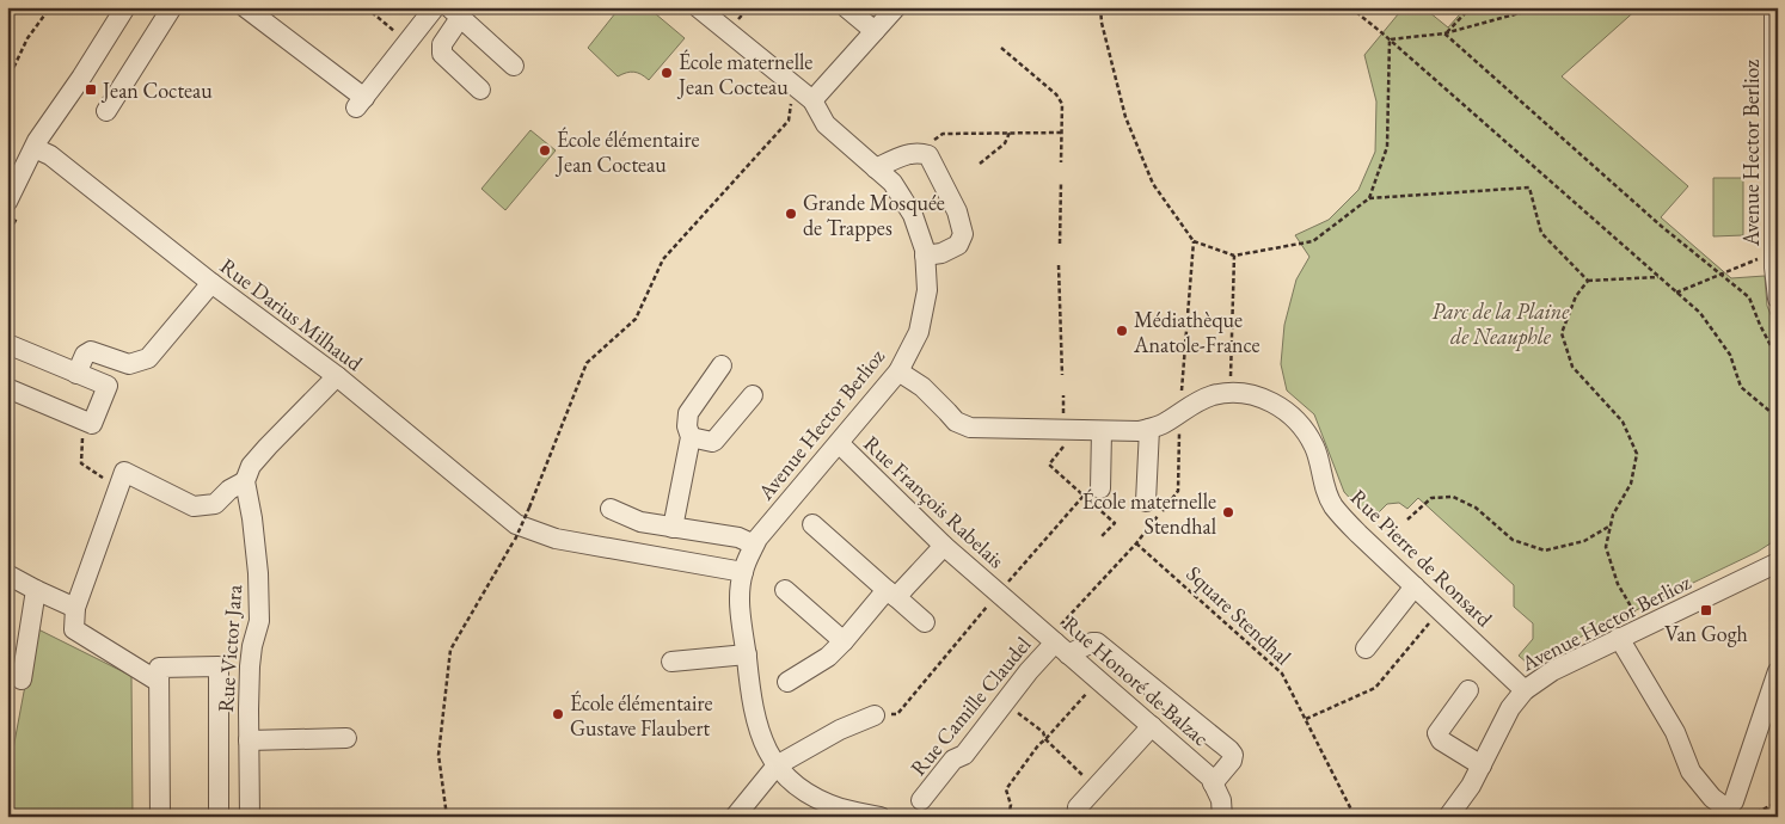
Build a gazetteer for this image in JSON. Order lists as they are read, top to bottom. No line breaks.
{"streets":{"street":["Avenue Hector Berlioz","Rue Darius Milhaud","Rue François Rabelais","Rue Pierre de Ronsard","Rue Victor Jara","Rue Honoré de Balzac","Rue Camille Claudel"],"path":["Square Stendhal"]},"crossings":[["Avenue Hector Berlioz","Rue Darius Milhaud"],["Avenue Hector Berlioz","Rue François Rabelais"],["Avenue Hector Berlioz","Rue Pierre de Ronsard"],["Rue François Rabelais","Rue Honoré de Balzac"],["Rue Honoré de Balzac","Rue Camille Claudel"]],"parks":["Parc de la Plaine de Neauphle"],"places":{"other":["École maternelle Jean Cocteau","École élémentaire Jean Cocteau","Grande Mosquée de Trappes","Médiathèque Anatole-France","École maternelle Stendhal","École élémentaire Gustave Flaubert"],"transit":["Jean Cocteau","Van Gogh"]}}
